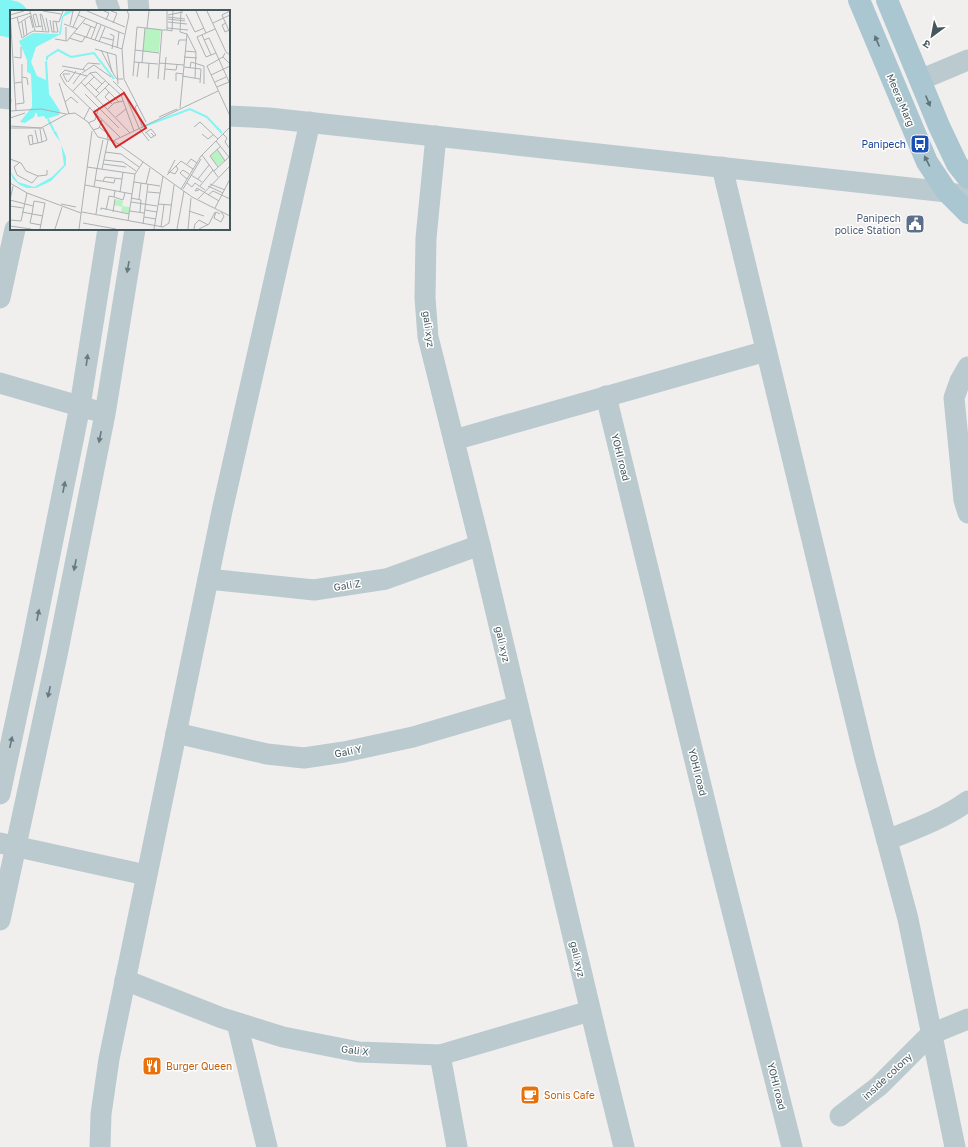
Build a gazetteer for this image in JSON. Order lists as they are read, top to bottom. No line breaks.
{"streets":{"main road":["Meera Marg"],"street":["gali xyz","YOHI road","Gali Z","Gali Y","Gali X","inside colony"]},"crossings":[["gali xyz","Gali Z"],["gali xyz","Gali Y"],["gali xyz","Gali X"]],"places":{"bus stop":["Panipech"],"public building":["Panipech police Station"],"restaurant":["Burger Queen"],"cafe":["Sonis Cafe"]},"north":"bottom left"}
